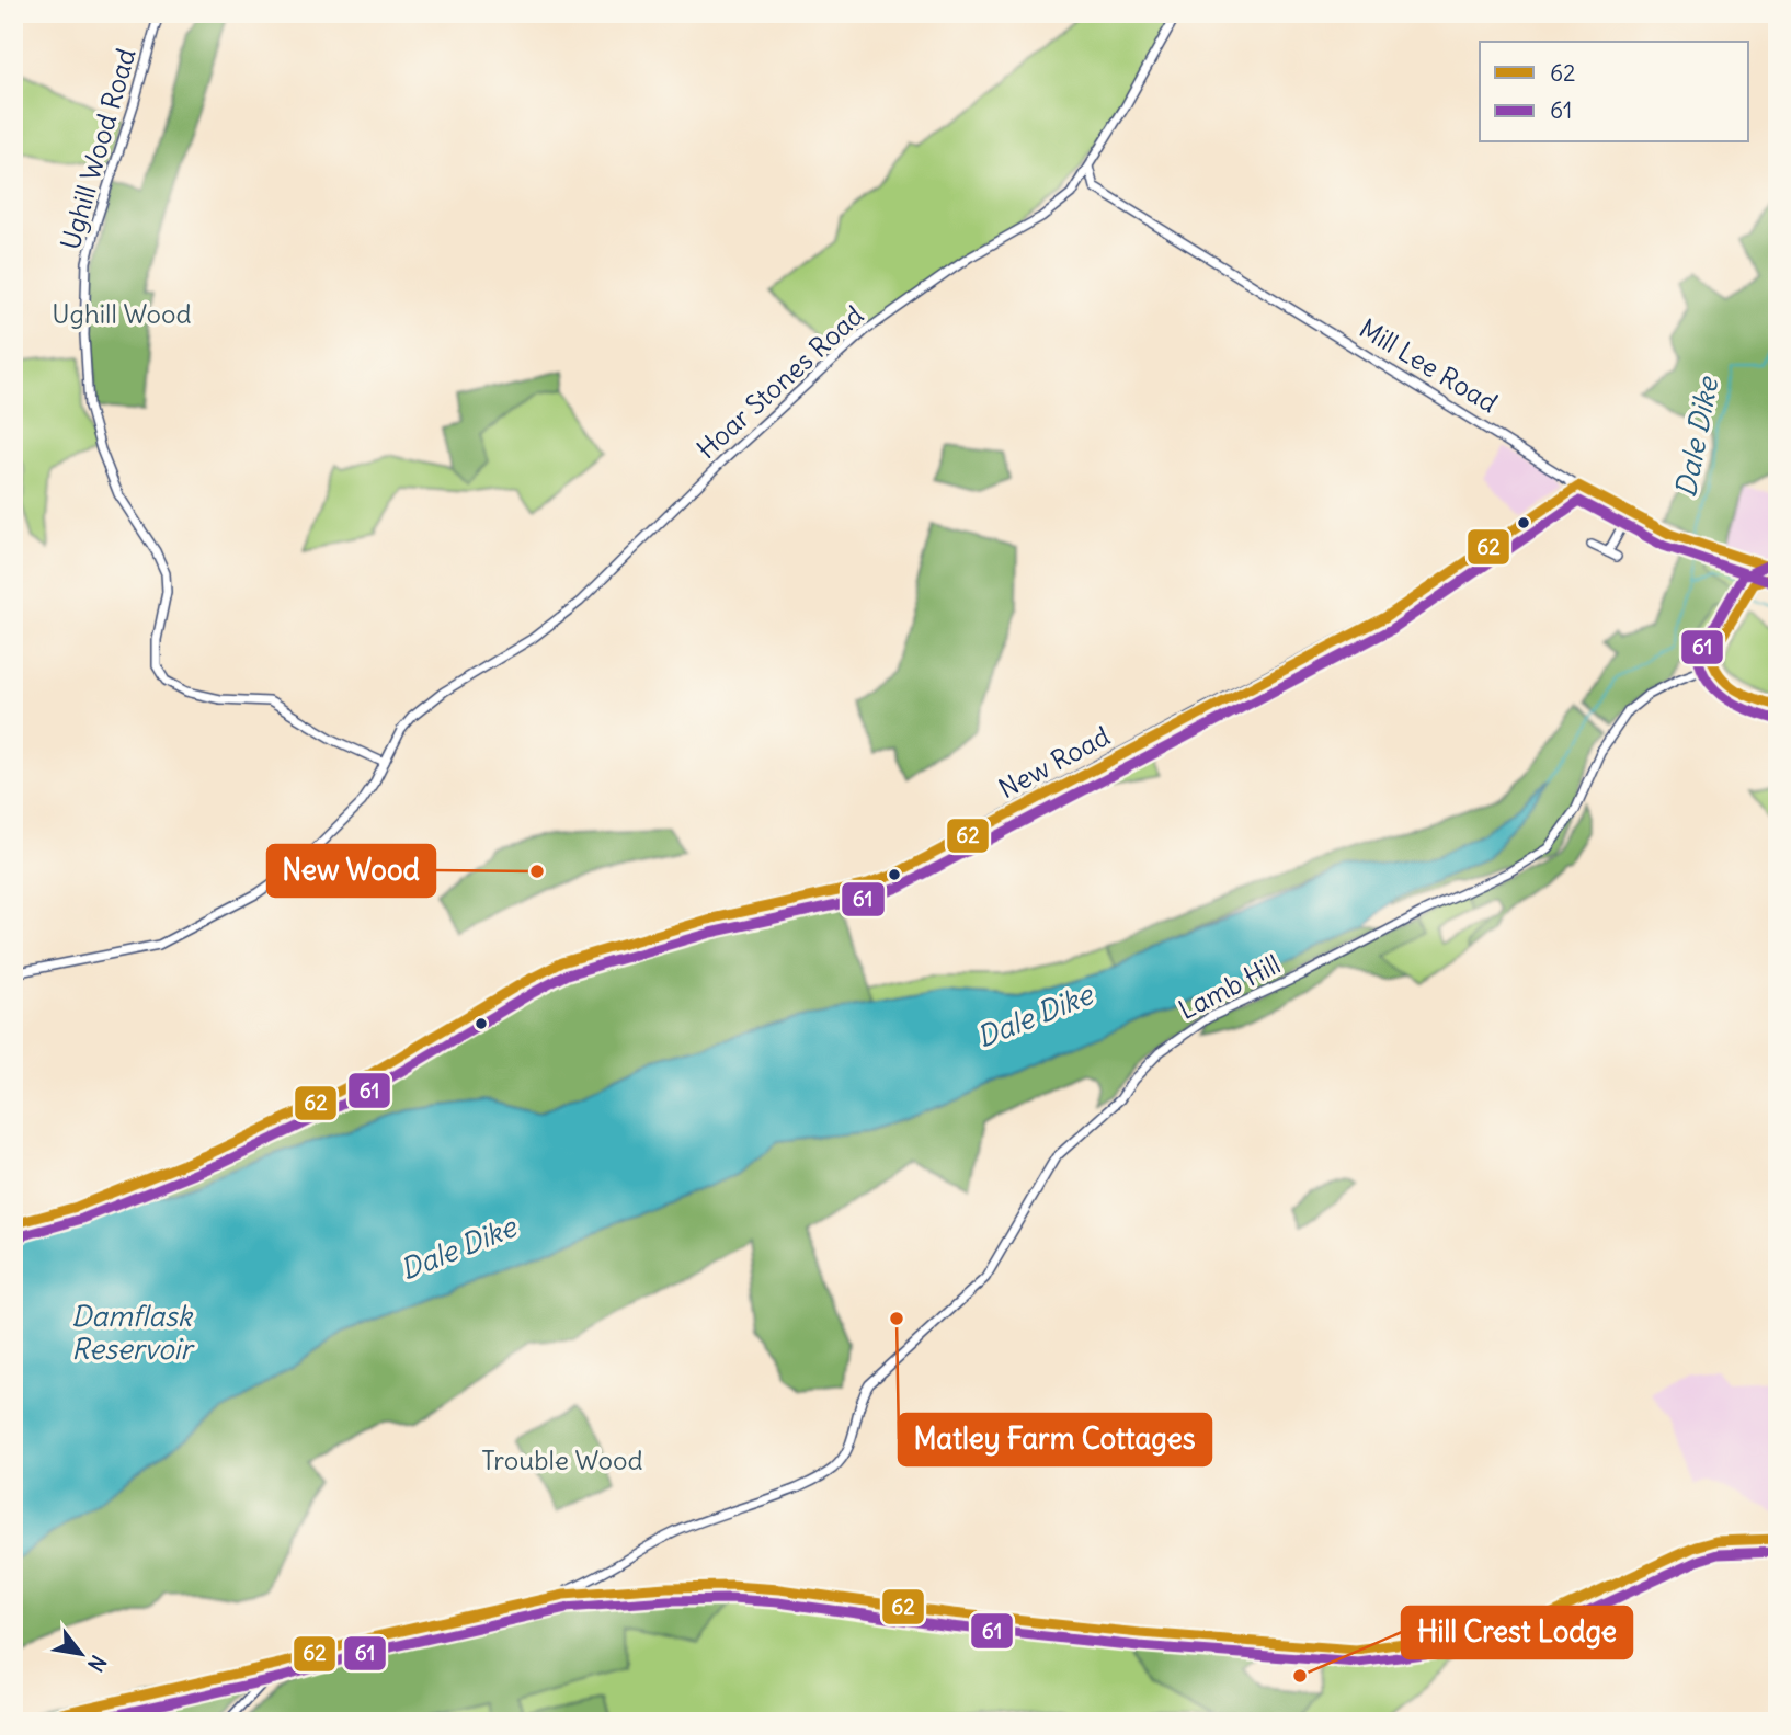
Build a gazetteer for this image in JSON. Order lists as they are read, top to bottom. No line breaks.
{"streets":{"street":["Ughill Wood Road","Mill Lee Road","Hoar Stones Road","New Road","Lamb Hill"]},"crossings":[["Ughill Wood Road","Hoar Stones Road"],["Mill Lee Road","New Road"]],"water":["Dale Dike","Damflask Reservoir"],"parks":["Ughill Wood","Trouble Wood"],"places":["New Wood","Matley Farm Cottages","Hill Crest Lodge"],"lines":["transit line 62","transit line 61"],"legend":["62","61"],"north":"bottom right"}
